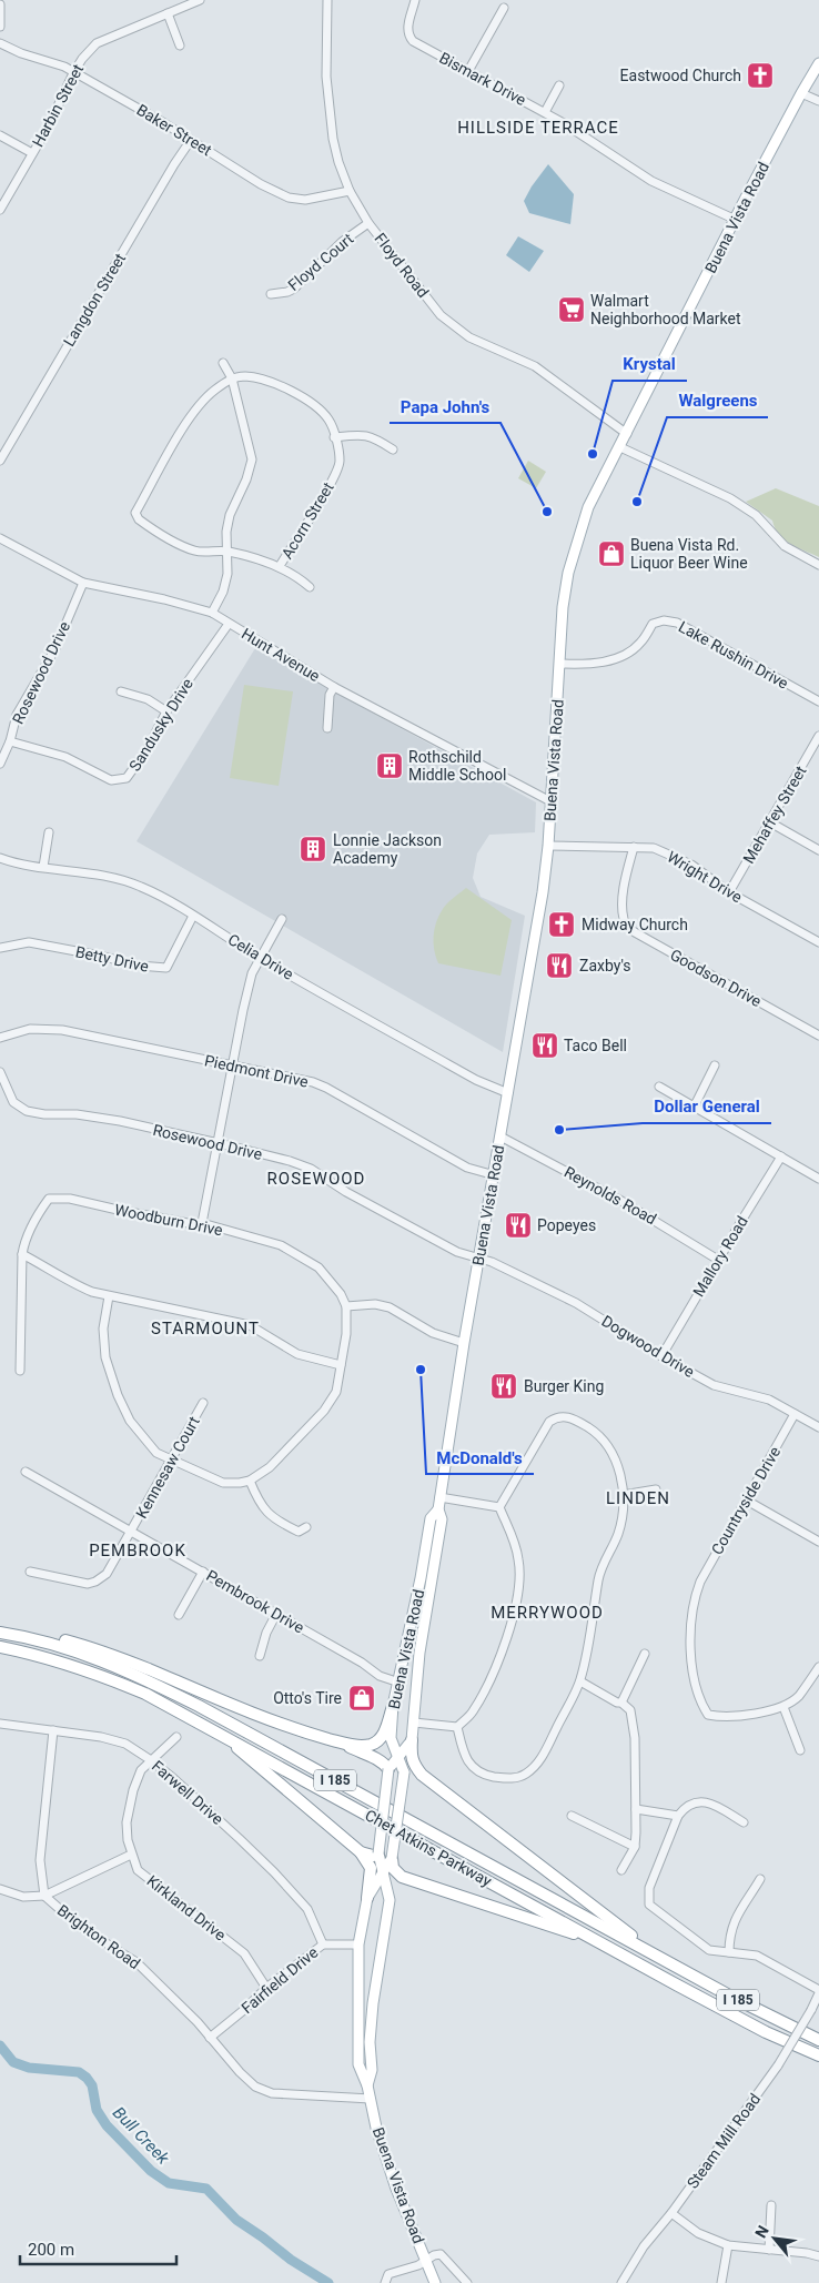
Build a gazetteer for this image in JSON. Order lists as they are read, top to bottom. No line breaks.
{"streets":{"highway":["I 185","Chet Atkins Parkway"],"main road":["Buena Vista Road"],"street":["Bismark Drive","Harbin Street","Baker Street","Floyd Court","Floyd Road","Langdon Street","Acorn Street","Hunt Avenue","Lake Rushin Drive","Rosewood Drive","Sandusky Drive","Mehaffey Street","Wright Drive","Celia Drive","Betty Drive","Goodson Drive","Piedmont Drive","Reynolds Road","Woodburn Drive","Mallory Road","Dogwood Drive","Kennesaw Court","Countryside Drive","Pembrook Drive","Farwell Drive","Kirkland Drive","Brighton Road","Fairfield Drive","Steam Mill Road"]},"crossings":[["Bismark Drive","Buena Vista Road"],["Harbin Street","Baker Street"],["Baker Street","Floyd Road"],["Baker Street","Langdon Street"],["Buena Vista Road","Floyd Road"],["Buena Vista Road","Hunt Avenue"],["Buena Vista Road","Lake Rushin Drive"],["Buena Vista Road","Rosewood Drive"],["Buena Vista Road","Wright Drive"],["Buena Vista Road","Celia Drive"],["Buena Vista Road","Piedmont Drive"],["Buena Vista Road","Reynolds Road"],["Buena Vista Road","Dogwood Drive"],["Buena Vista Road","Pembrook Drive"],["Buena Vista Road","Brighton Road"],["Buena Vista Road","Fairfield Drive"],["Floyd Court","Floyd Road"],["Hunt Avenue","Rosewood Drive"],["Hunt Avenue","Sandusky Drive"],["Rosewood Drive","Sandusky Drive"],["Rosewood Drive","Dogwood Drive"],["Mehaffey Street","Wright Drive"],["Wright Drive","Goodson Drive"],["Celia Drive","Betty Drive"],["Reynolds Road","Mallory Road"],["Mallory Road","Dogwood Drive"],["Dogwood Drive","Countryside Drive"],["Kennesaw Court","Pembrook Drive"],["Farwell Drive","Kirkland Drive"],["Farwell Drive","Brighton Road"],["Farwell Drive","Fairfield Drive"],["Kirkland Drive","Fairfield Drive"],["Brighton Road","Fairfield Drive"]],"districts":["HILLSIDE TERRACE","ROSEWOOD","STARMOUNT","LINDEN","PEMBROOK","MERRYWOOD"],"water":["Bull Creek"],"places":{"church":["Eastwood Church","Midway Church"],"supermarket":["Walmart Neighborhood Market"],"other":["Krystal","Walgreens","Papa John's","Dollar General","McDonald's"],"shop":["Buena Vista Rd. Liquor Beer Wine","Otto's Tire"],"building":["Rothschild Middle School","Lonnie Jackson Academy"],"restaurant":["Zaxby's","Taco Bell","Popeyes","Burger King"]},"scale_bar":"200 m","north":"top left"}
